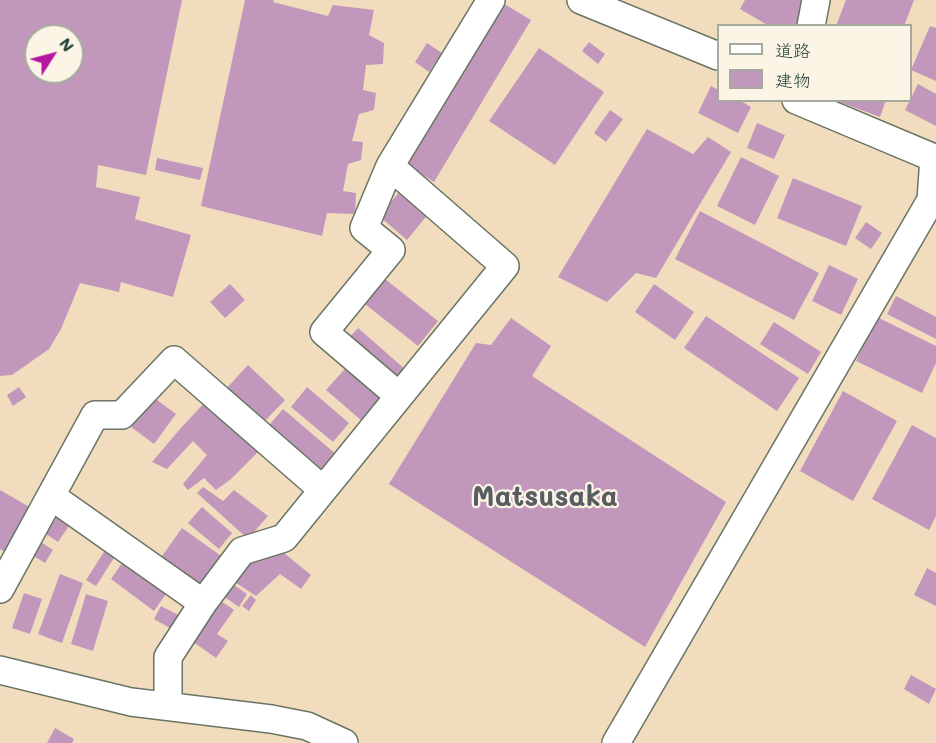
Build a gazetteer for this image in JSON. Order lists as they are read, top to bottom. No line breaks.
{"districts":["Matsusaka"],"legend":["道路","建物"],"north":"top right"}
